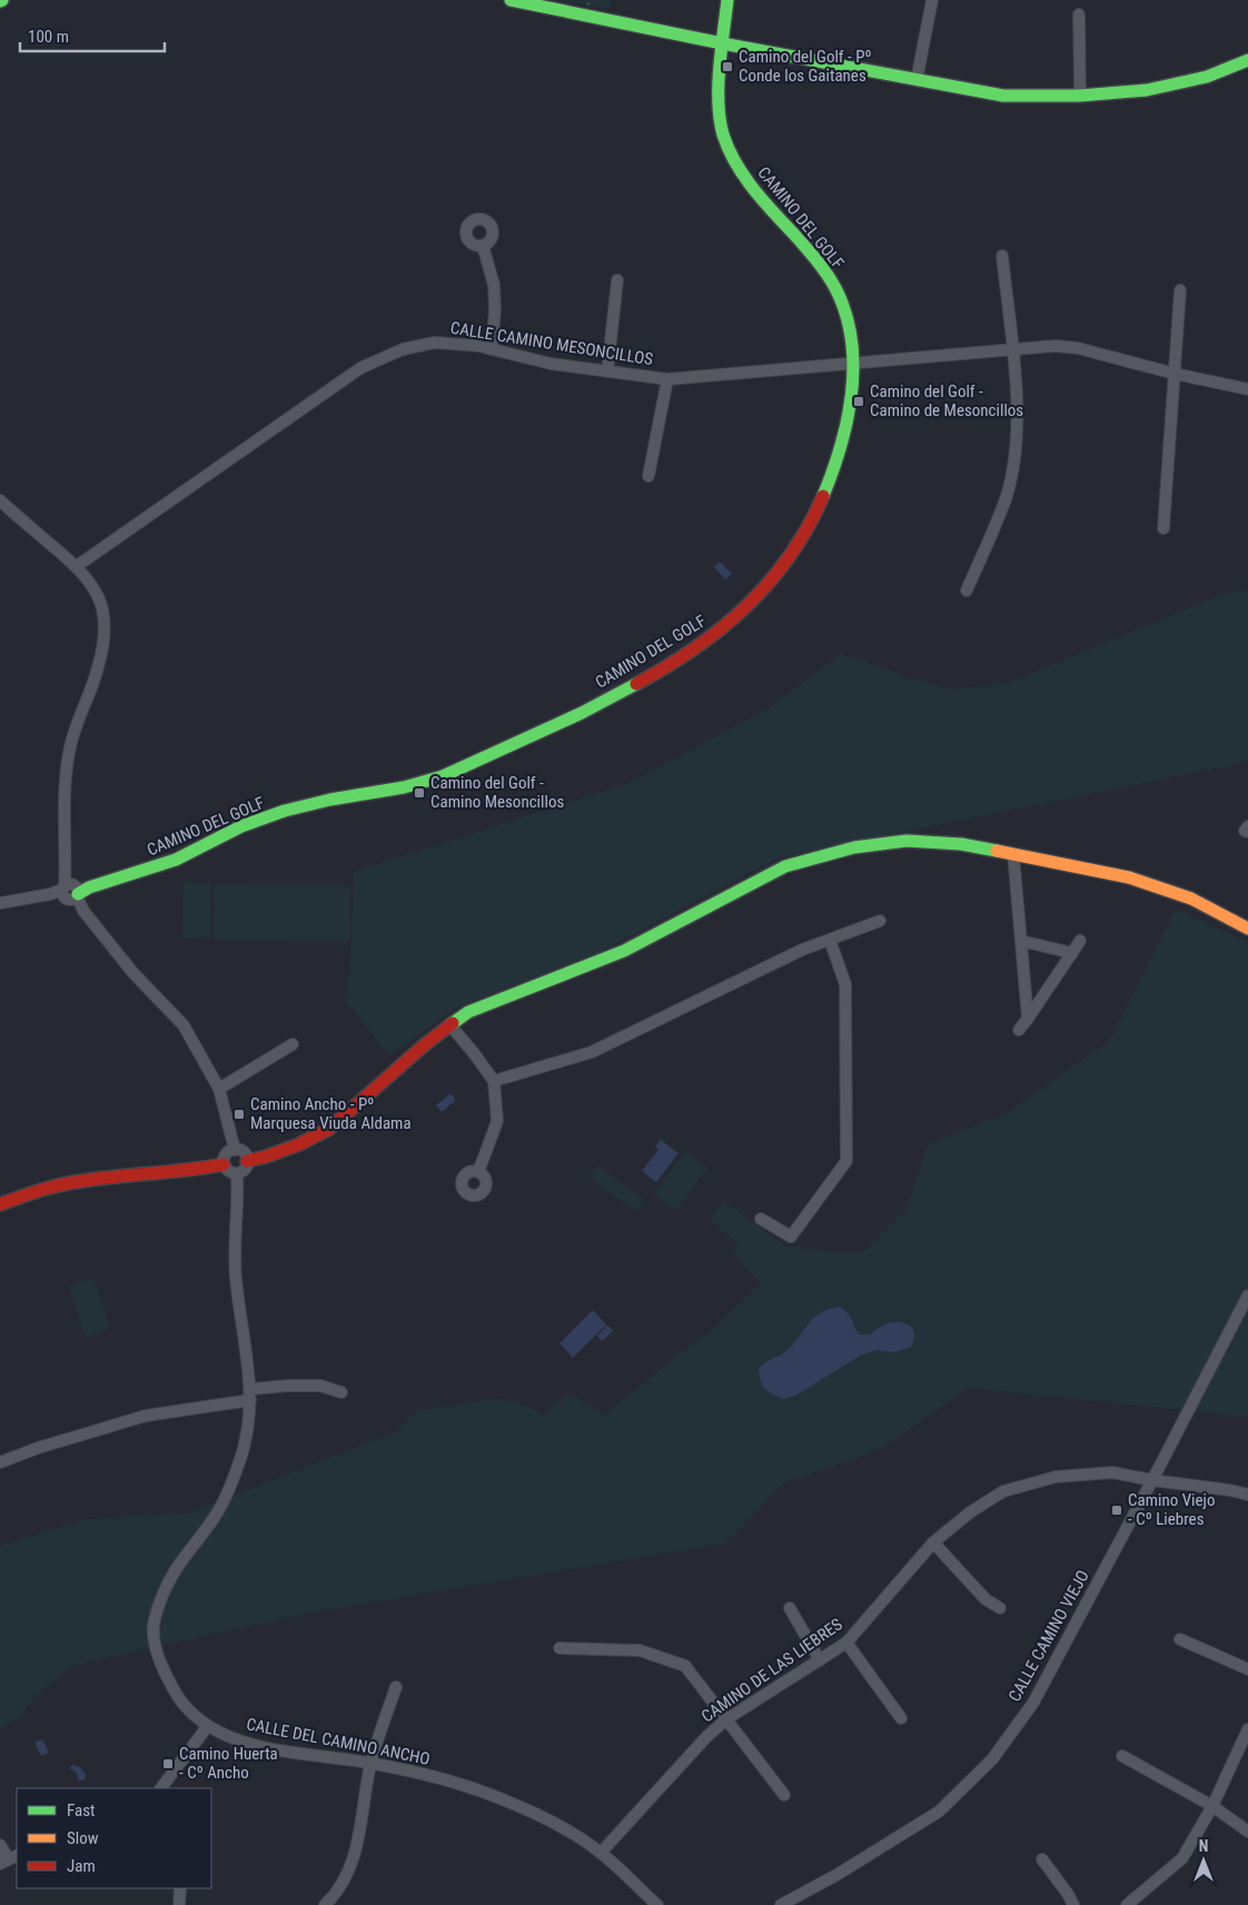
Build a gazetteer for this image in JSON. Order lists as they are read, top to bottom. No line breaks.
{"streets":{"street":["CAMINO DEL GOLF","CALLE CAMINO MESONCILLOS","CALLE CAMINO VIEJO","CAMINO DE LAS LIEBRES","CALLE DEL CAMINO ANCHO"]},"crossings":[["CAMINO DEL GOLF","CALLE CAMINO MESONCILLOS"],["CALLE CAMINO VIEJO","CAMINO DE LAS LIEBRES"],["CAMINO DE LAS LIEBRES","CALLE DEL CAMINO ANCHO"]],"places":{"transit":["Camino del Golf - Pº Conde los Gaitanes","Camino del Golf - Camino de Mesoncillos","Camino del Golf - Camino Mesoncillos","Camino Ancho - Pº Marquesa Viuda Aldama","Camino Viejo - Cº Liebres","Camino Huerta - Cº Ancho"]},"legend":["Fast","Slow","Jam"],"scale_bar":"100 m","north":"top"}
